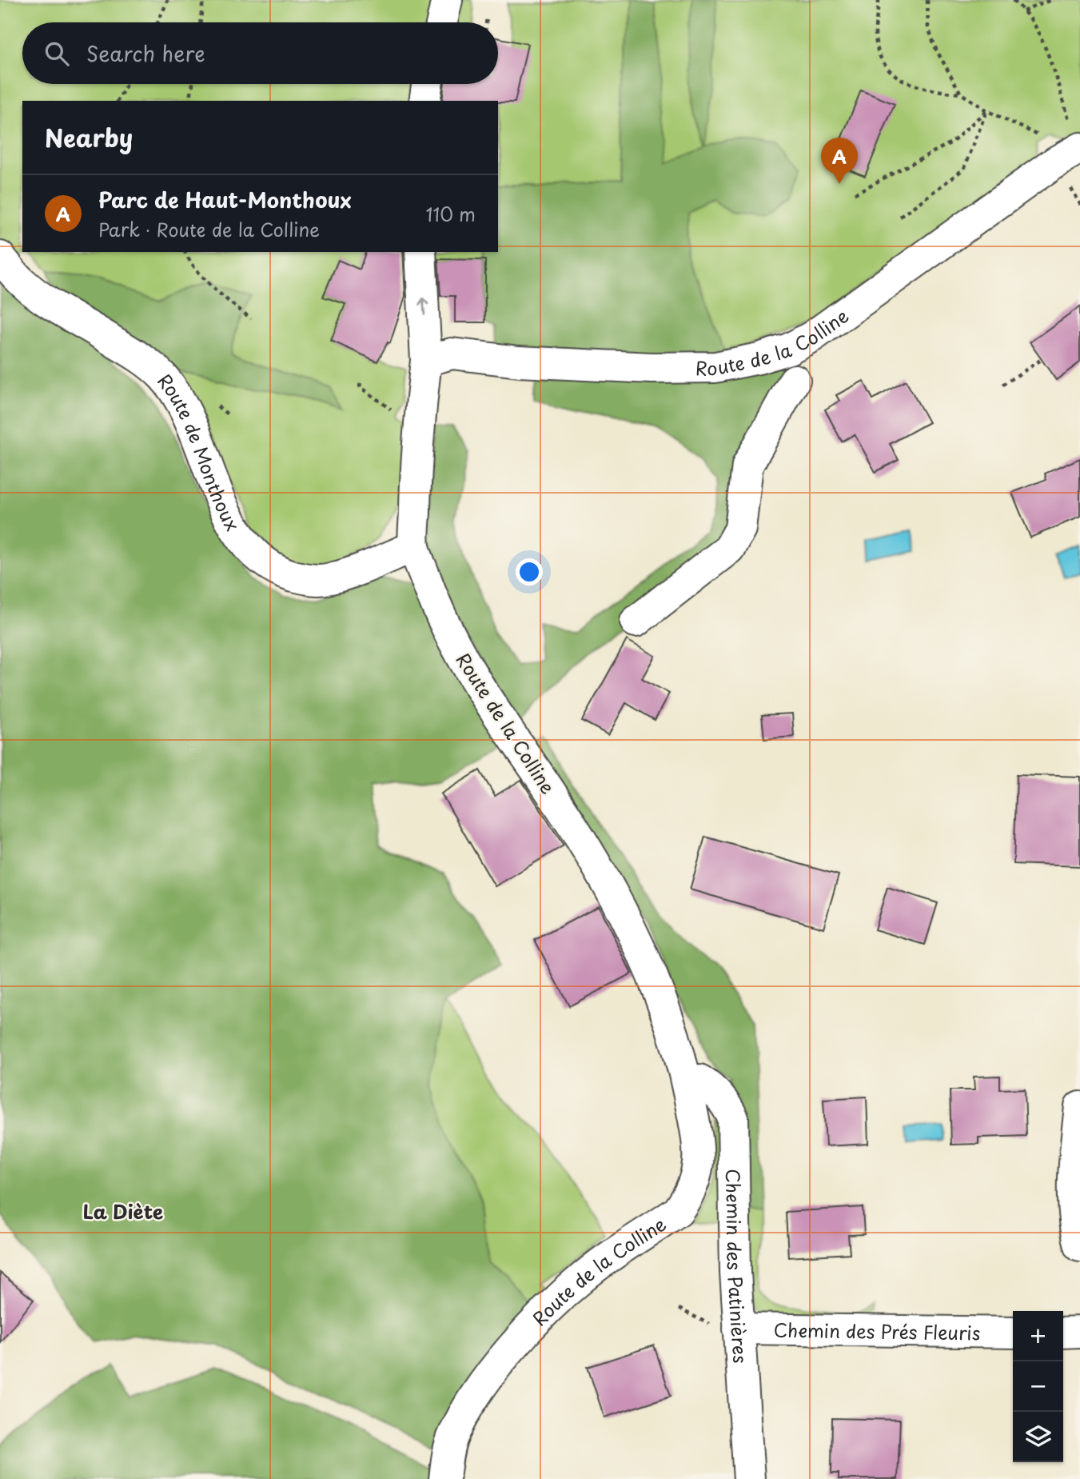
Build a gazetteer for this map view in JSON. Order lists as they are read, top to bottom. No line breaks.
{"streets":{"street":["Route de la Colline","Route de Monthoux","Chemin des Patinières","Chemin des Prés Fleuris"]},"crossings":[["Route de la Colline","Route de Monthoux"],["Route de la Colline","Chemin des Patinières"],["Chemin des Patinières","Chemin des Prés Fleuris"]],"districts":["La Diète"],"page":{"search":"Search here","heading":"Nearby","pins":"A","list":[{"mark":"A","name":"Parc de Haut-Monthoux","note":"Park · Route de la Colline","value":"110 m"}],"map_buttons":["+","−"]}}
